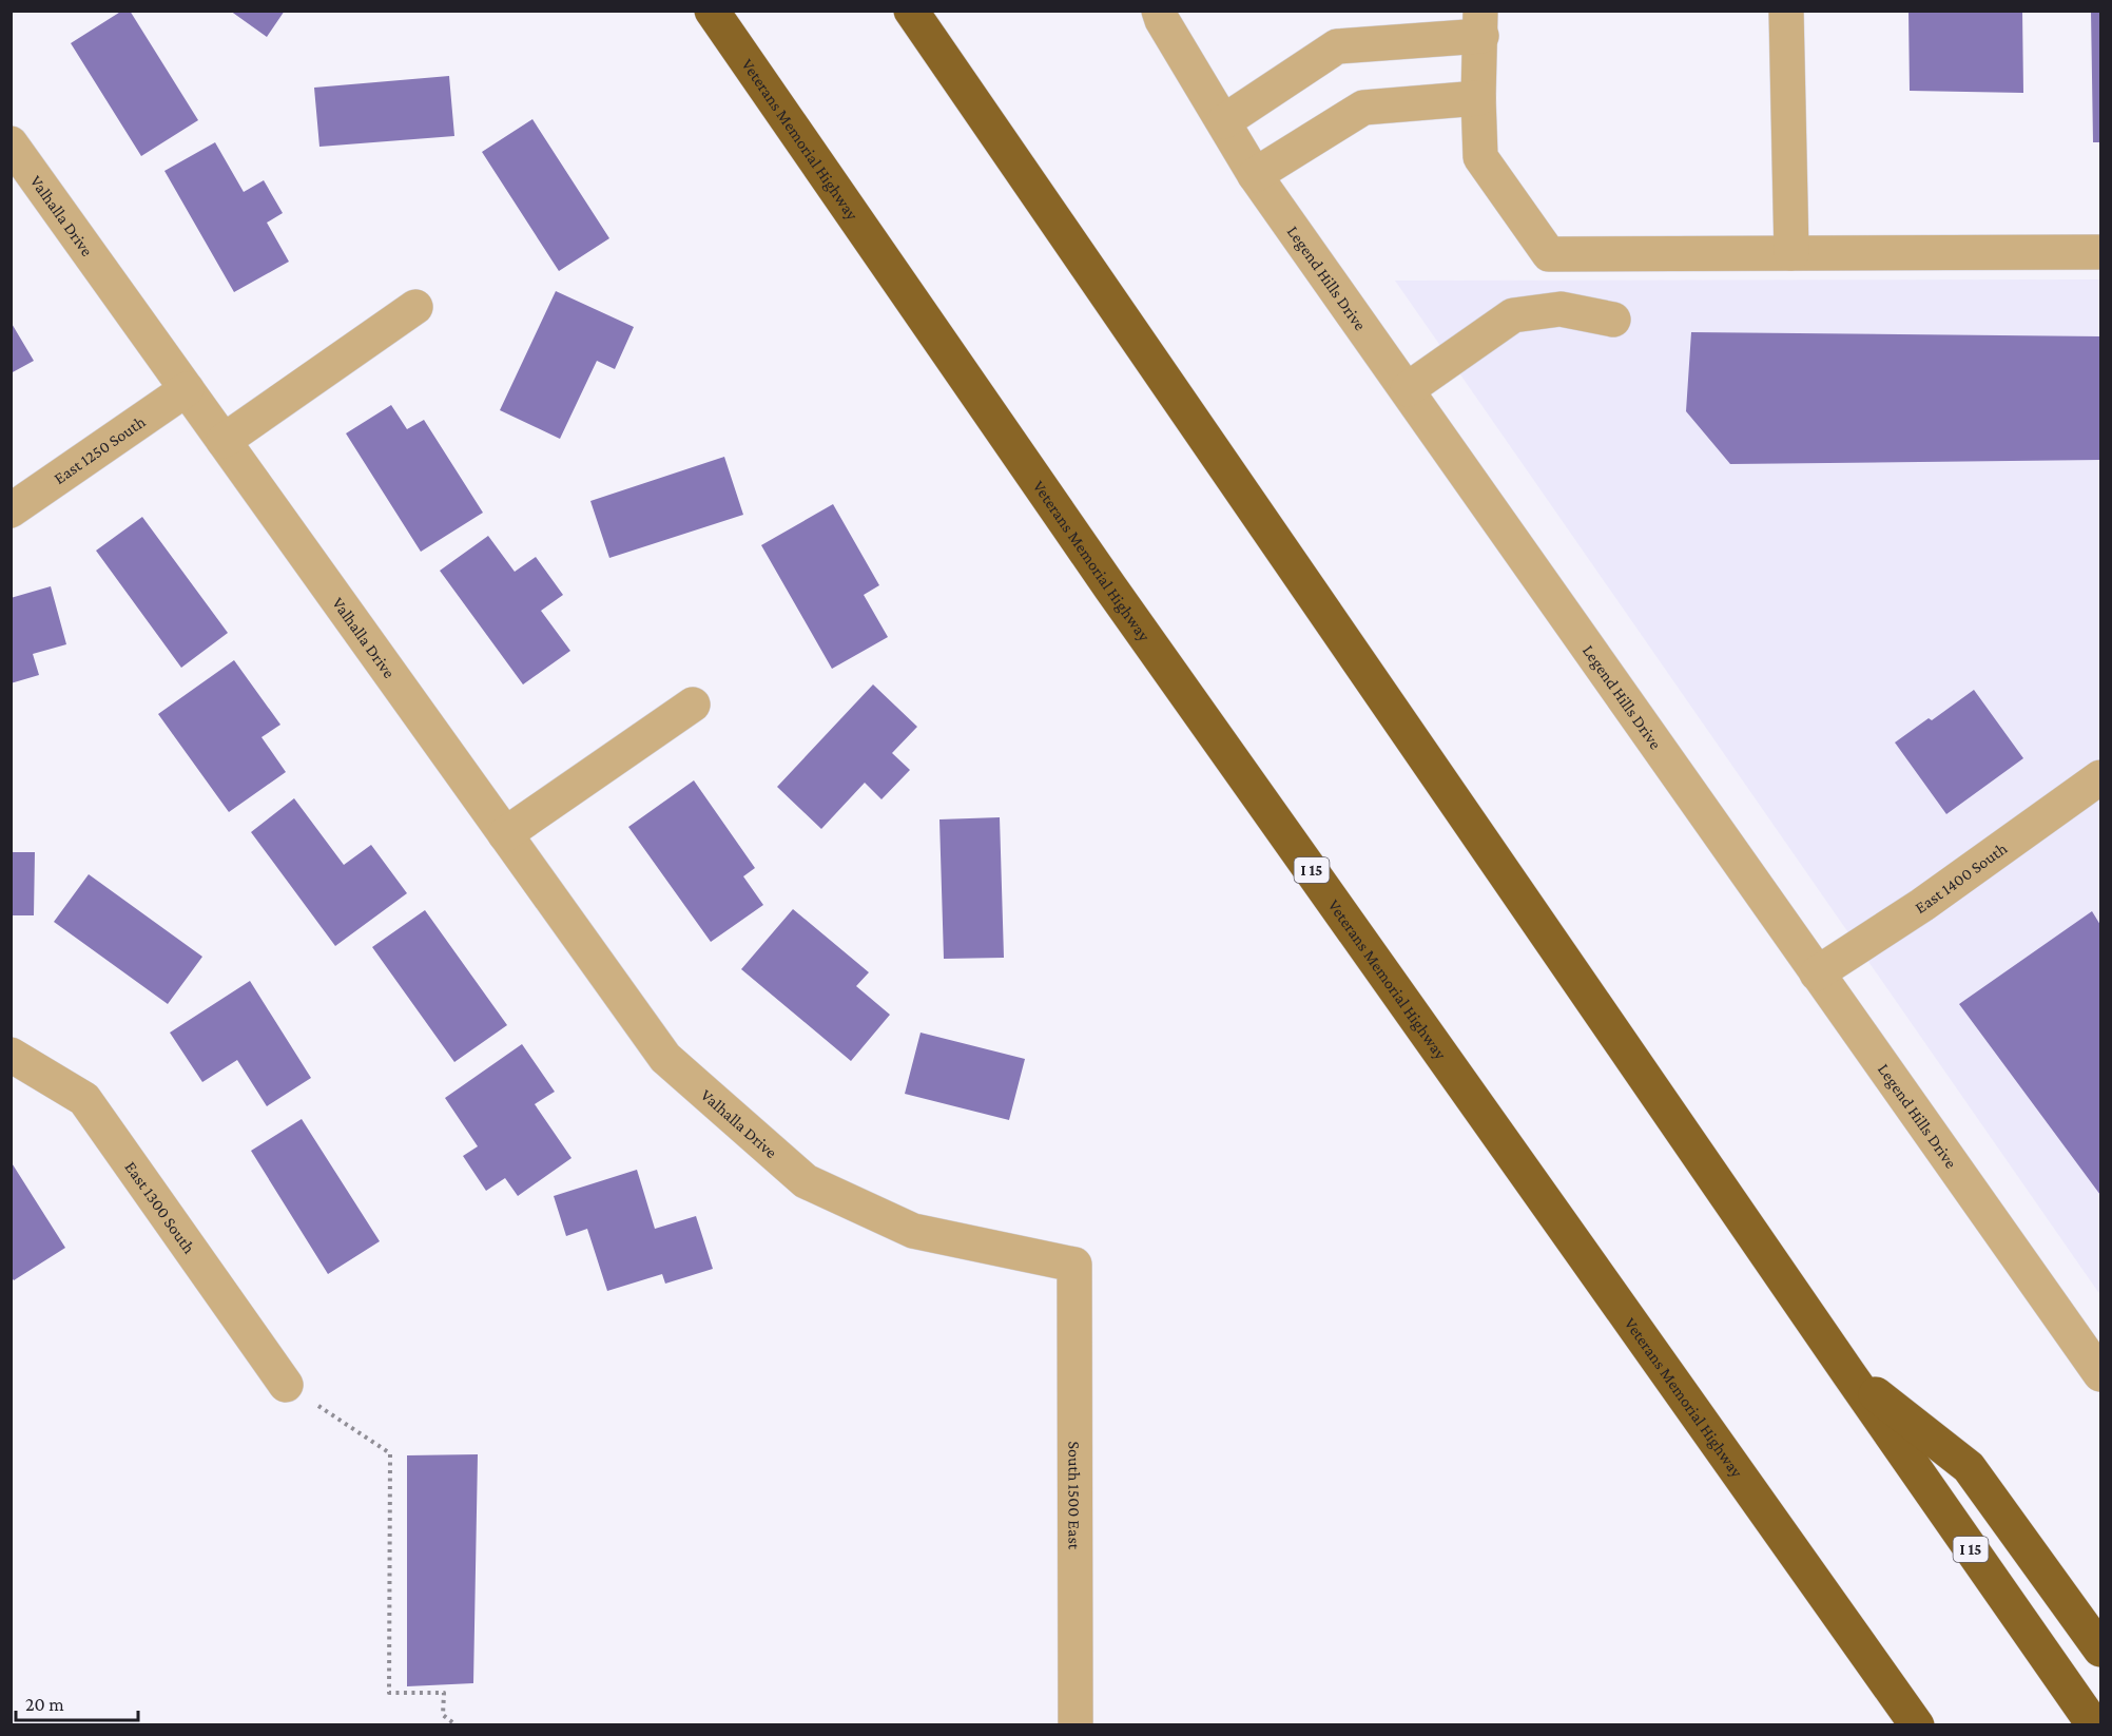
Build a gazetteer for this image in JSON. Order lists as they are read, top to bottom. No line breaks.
{"streets":{"highway":["Veterans Memorial Highway","I 15"],"street":["Valhalla Drive","Legend Hills Drive","East 1250 South","East 1400 South","East 1300 South","South 1500 East"]},"crossings":[["Valhalla Drive","East 1250 South"],["Valhalla Drive","South 1500 East"],["Legend Hills Drive","East 1400 South"]],"scale_bar":"20 m"}
